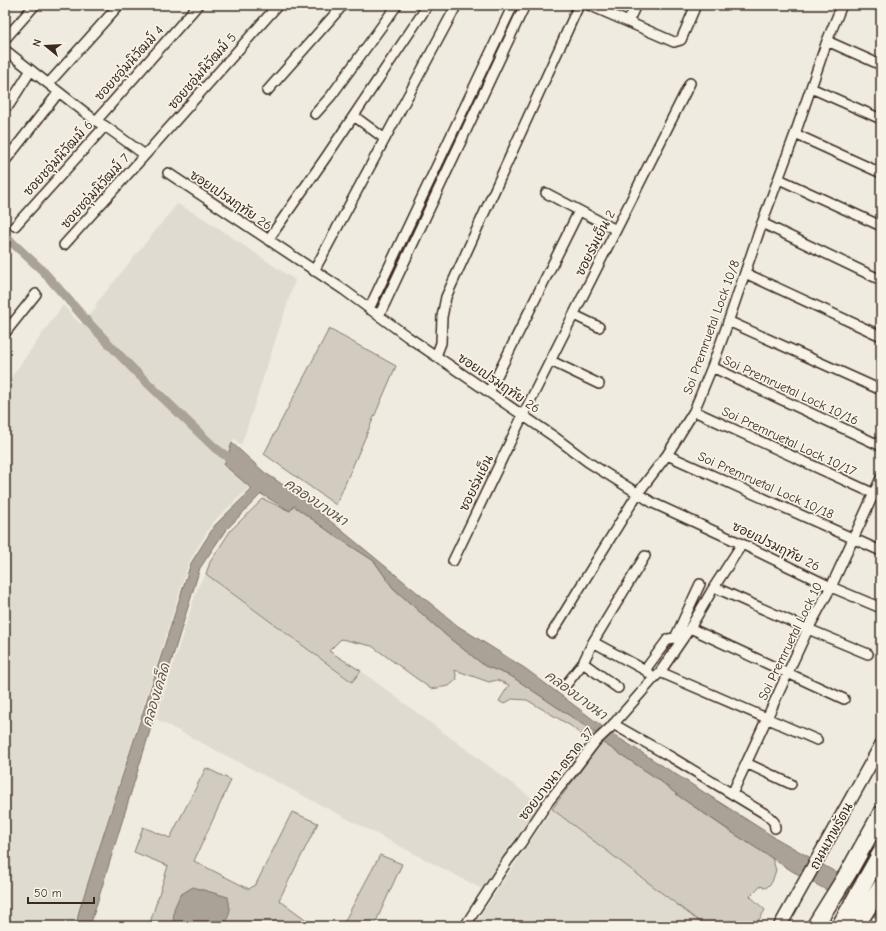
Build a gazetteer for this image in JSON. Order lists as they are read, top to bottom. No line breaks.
{"streets":{"main road":["ถนนเทพรัตน"],"street":["ซอยชอุ่มนิวัฒม์ 4","ซอยชอุ่มนิวัฒม์ 5","ซอยชอุ่มนิวัฒม์ 6","ซอยชอุ่มนิวัฒม์ 7","ซอยเปรมฤทัย 26","ซอยร่มเย็น 2","Soi Premruetal Lock 10/8","Soi Premruetal Lock 10/16","Soi Premruetal Lock 10/17","ซอยร่มเย็น","Soi Premruetal Lock 10/18","Soi Premruetal Lock 10","ซอยบางนา-ตราด 37"]},"crossings":[["ซอยชอุ่มนิวัฒม์ 5","ซอยชอุ่มนิวัฒม์ 7"],["ซอยเปรมฤทัย 26","ซอยร่มเย็น 2"],["ซอยเปรมฤทัย 26","Soi Premruetal Lock 10/8"],["ซอยเปรมฤทัย 26","ซอยร่มเย็น"],["ซอยเปรมฤทัย 26","Soi Premruetal Lock 10"],["ซอยเปรมฤทัย 26","ซอยบางนา-ตราด 37"],["ซอยร่มเย็น 2","ซอยร่มเย็น"],["Soi Premruetal Lock 10/8","Soi Premruetal Lock 10/16"],["Soi Premruetal Lock 10/8","Soi Premruetal Lock 10/17"],["Soi Premruetal Lock 10/8","Soi Premruetal Lock 10/18"],["Soi Premruetal Lock 10/17","Soi Premruetal Lock 10"],["Soi Premruetal Lock 10/18","Soi Premruetal Lock 10"]],"water":["คลองบางนา","คลองเคล็ด"],"scale_bar":"50 m","north":"left"}
